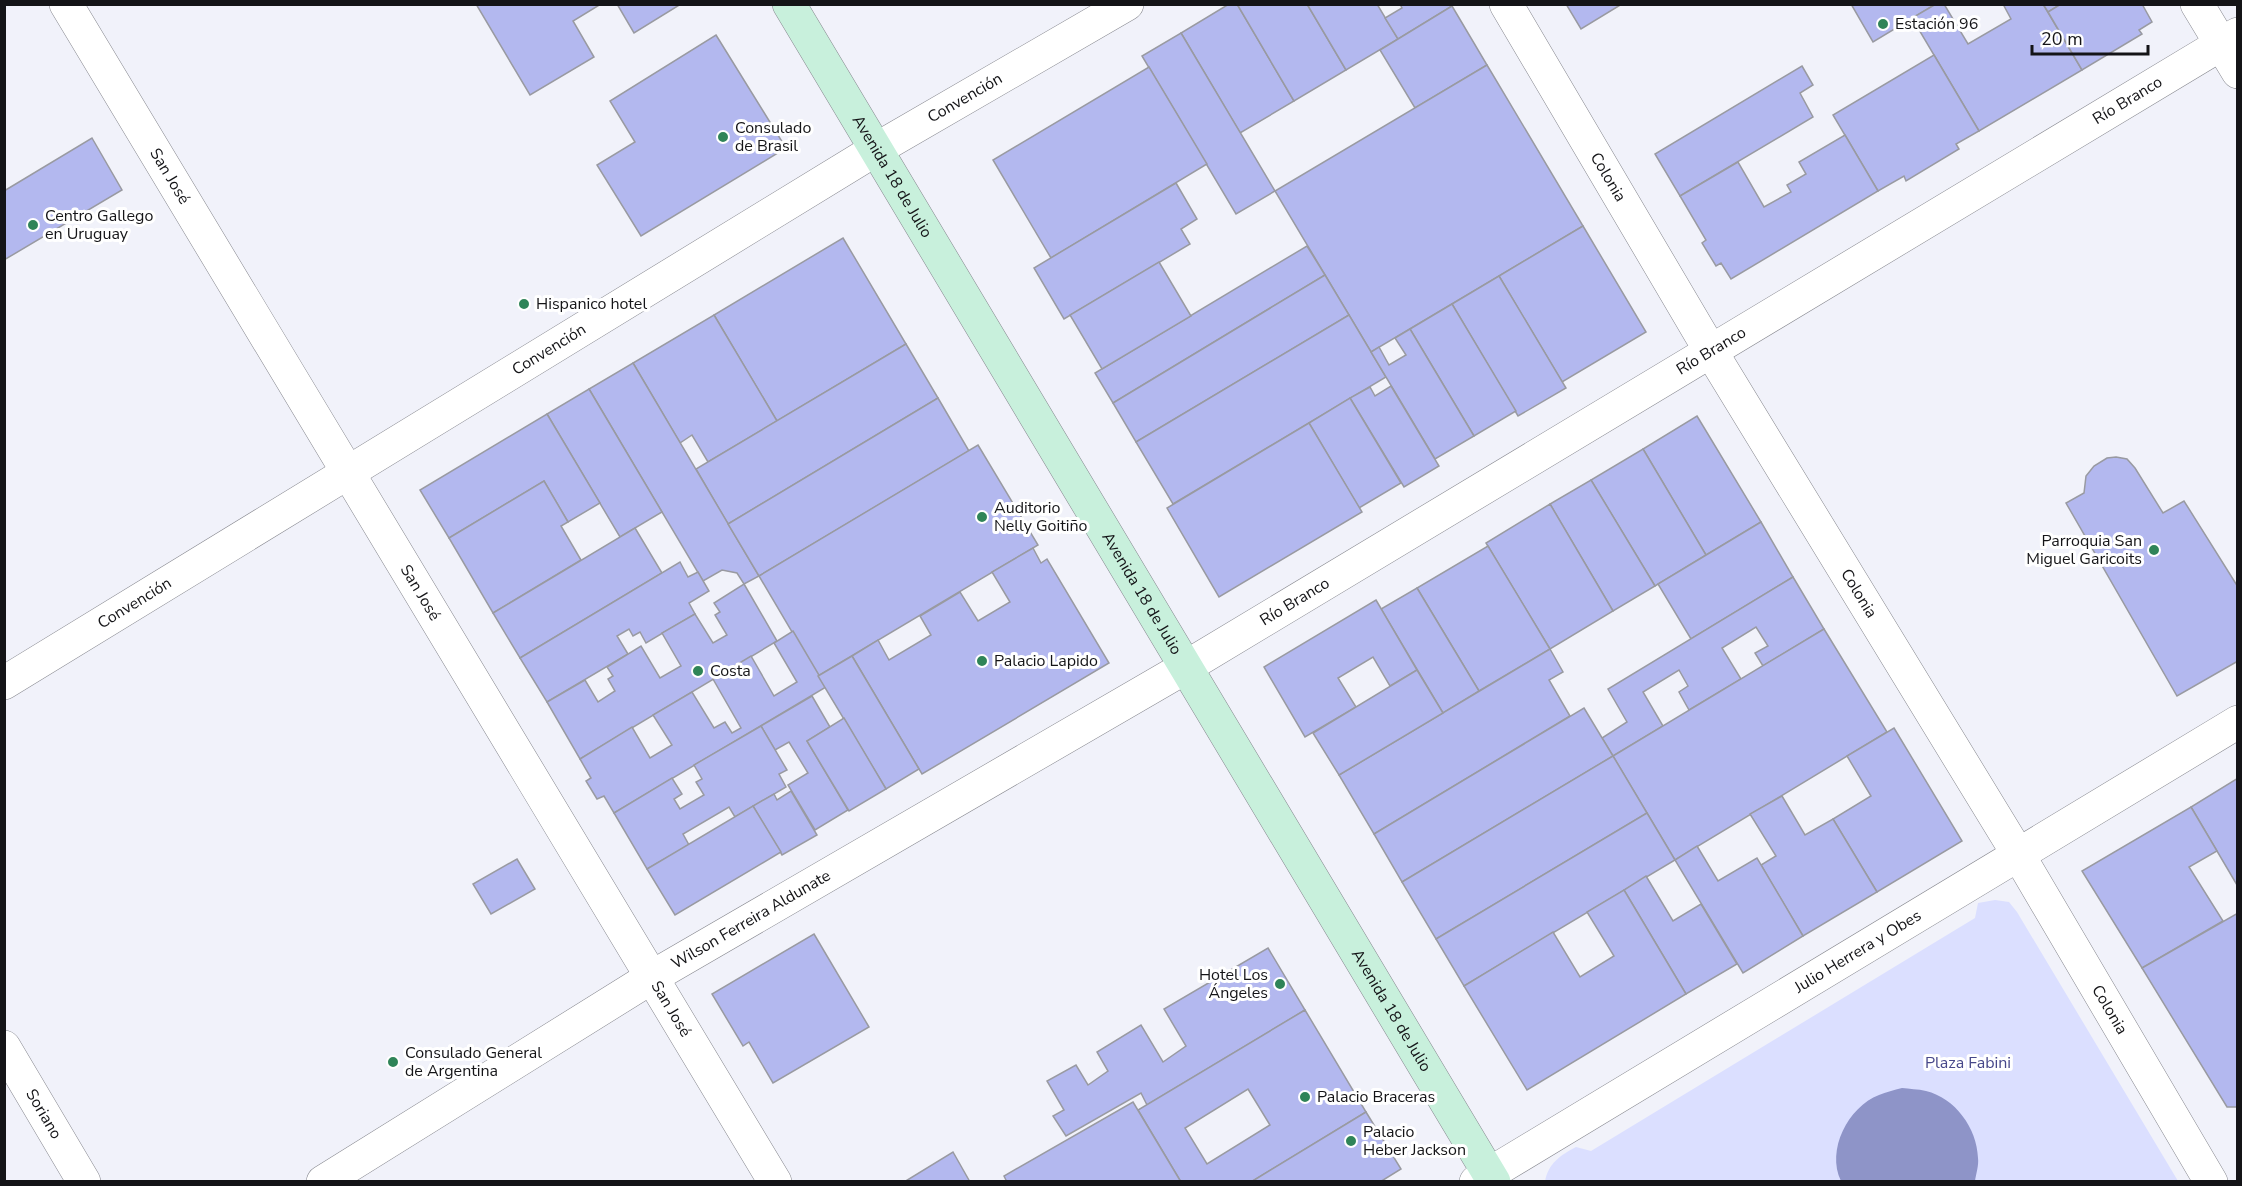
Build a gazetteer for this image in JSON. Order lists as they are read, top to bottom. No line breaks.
{"streets":{"main road":["Avenida 18 de Julio"],"street":["Convención","Río Branco","San José","Colonia","Wilson Ferreira Aldunate","Julio Herrera y Obes","Soriano"]},"crossings":[["Convención","San José"],["Convención","Avenida 18 de Julio"],["Río Branco","Avenida 18 de Julio"],["Río Branco","Colonia"],["Río Branco","Wilson Ferreira Aldunate"],["San José","Wilson Ferreira Aldunate"],["Avenida 18 de Julio","Wilson Ferreira Aldunate"],["Avenida 18 de Julio","Julio Herrera y Obes"],["Colonia","Julio Herrera y Obes"]],"parks":["Plaza Fabini"],"places":["Estación 96","Consulado de Brasil","Centro Gallego en Uruguay","Hispanico hotel","Auditorio Nelly Goitiño","Parroquia San Miguel Garicoits","Palacio Lapido","Costa","Hotel Los Ángeles","Consulado General de Argentina","Palacio Braceras","Palacio Heber Jackson"],"scale_bar":"20 m"}
